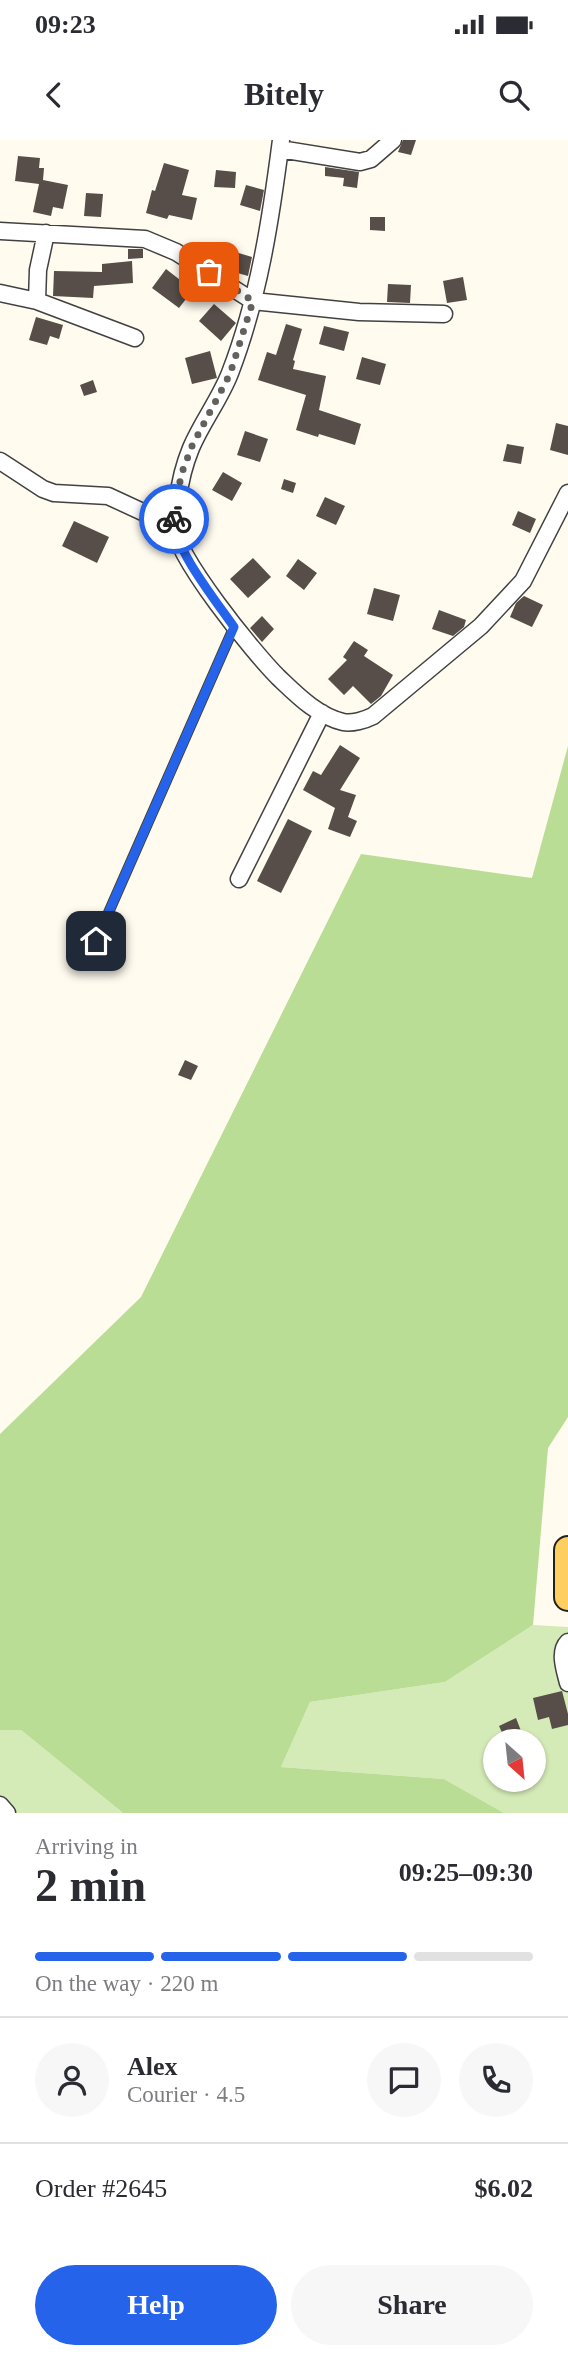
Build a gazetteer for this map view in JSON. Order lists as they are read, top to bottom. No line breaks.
{"north":"bottom right","page":{"status":"09:23","header":"Bitely","heading":["2 min","Arriving in","09:25–09:30"],"panel":["Alex","Courier · 4.5","Order #2645","$6.02"],"bar":"On the way · 220 m","buttons":["Help","Share"]}}
